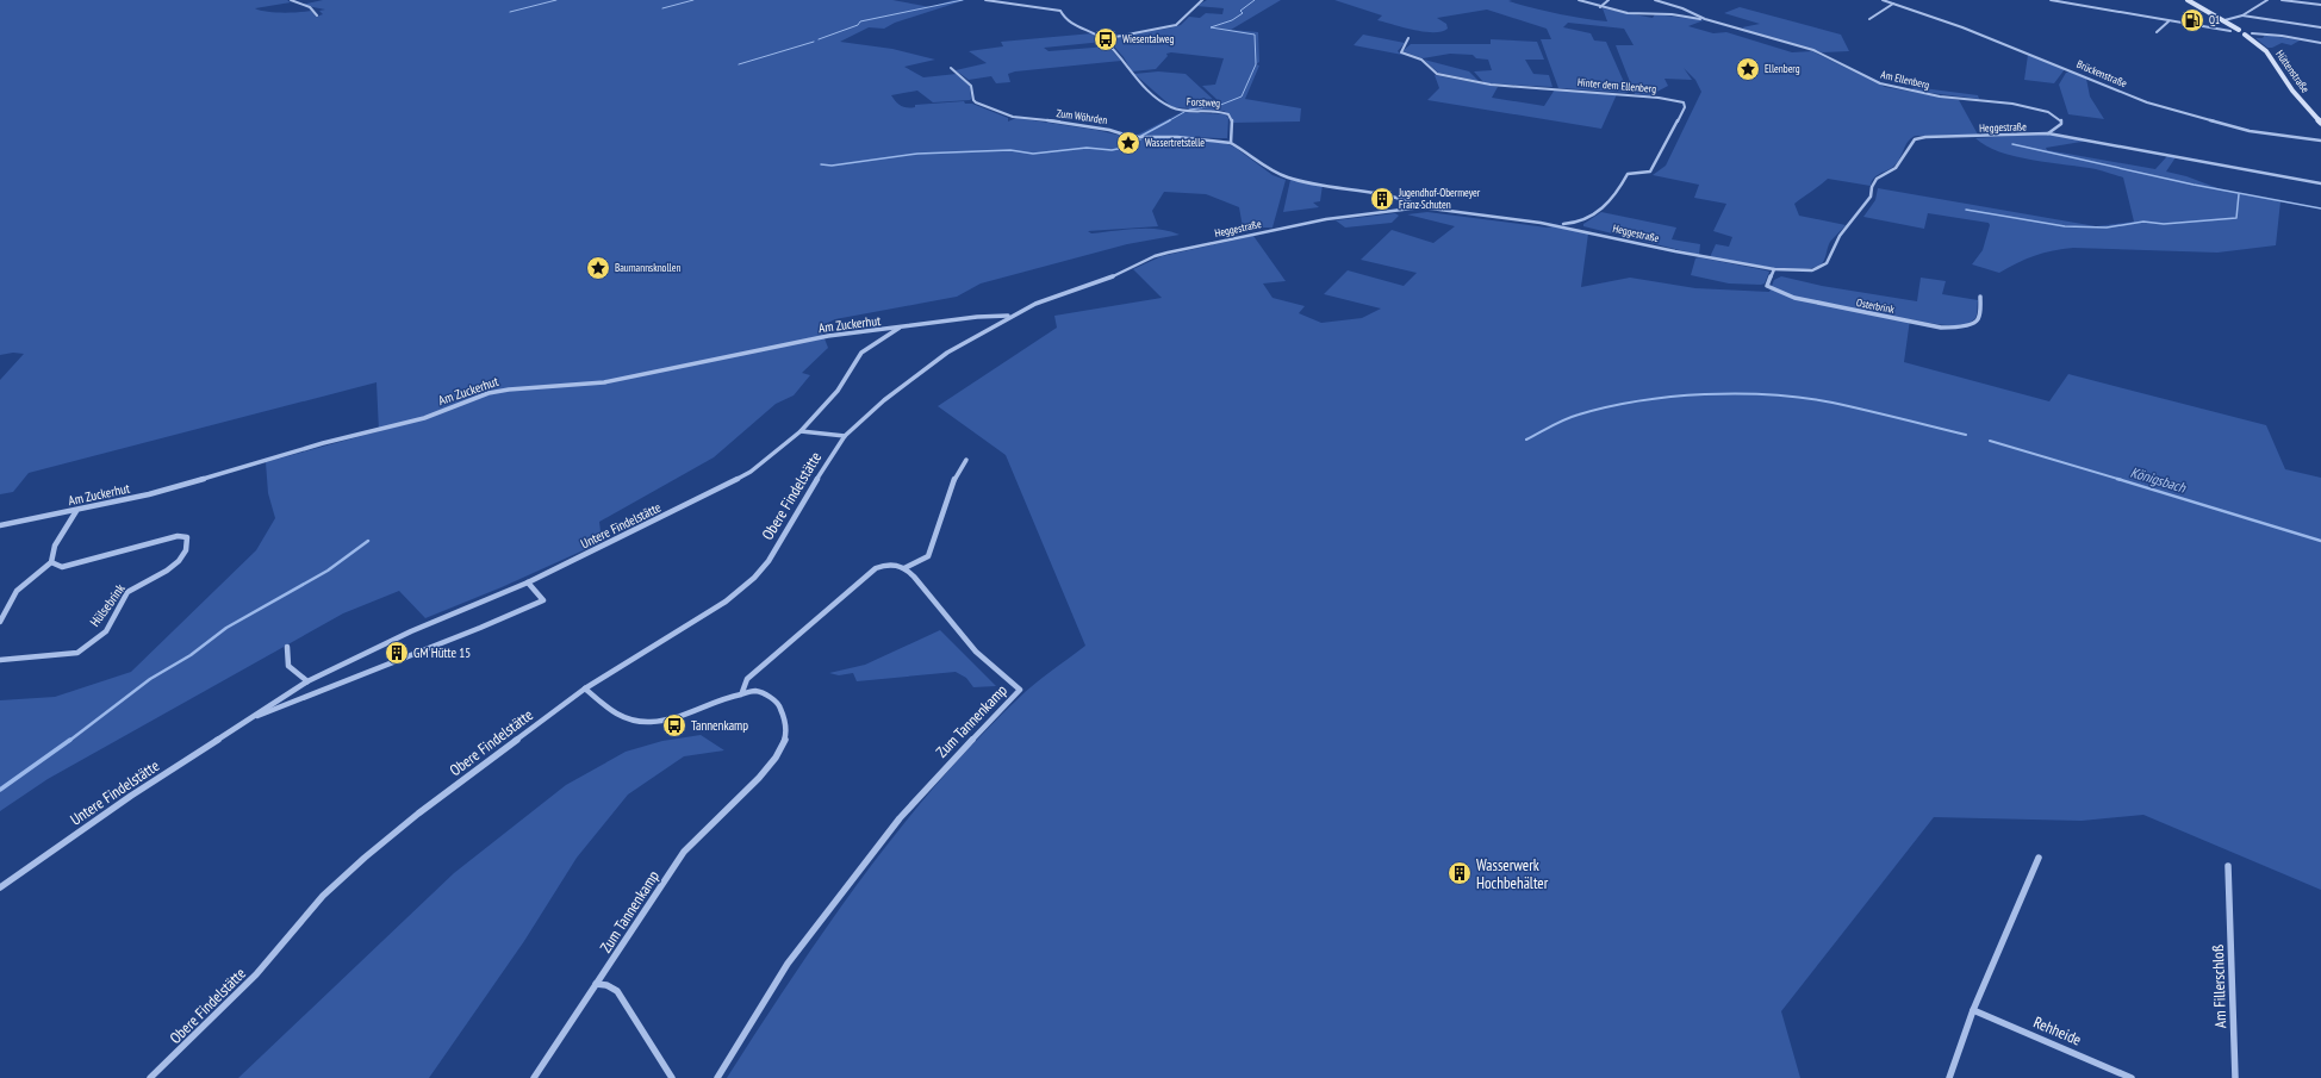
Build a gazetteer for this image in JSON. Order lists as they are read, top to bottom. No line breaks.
{"streets":{"main road":["Hüttenstraße"],"street":["Brückenstraße","Am Ellenberg","Hinter dem Ellenberg","Forstweg","Zum Wöhrden","Heggestraße","Osterbrink","Am Zuckerhut","Obere Findelstätte","Untere Findelstätte","Hülsebrink","Zum Tannenkamp","Am Fillerschloß","Rehheide"]},"crossings":[["Am Ellenberg","Heggestraße"],["Forstweg","Zum Wöhrden"],["Heggestraße","Osterbrink"],["Heggestraße","Am Zuckerhut"],["Heggestraße","Obere Findelstätte"],["Am Zuckerhut","Untere Findelstätte"],["Obere Findelstätte","Untere Findelstätte"],["Obere Findelstätte","Zum Tannenkamp"]],"water":["Königsbach"],"places":{"fuel station":["Q1"],"bus stop":["Wiesentalweg","Tannenkamp"],"place":["Ellenberg","Wassertretstelle","Baumannsknollen"],"building":["Jugendhof-Obermeyer Franz Schuten","GM Hütte 15","Wasserwerk Hochbehälter"]}}
